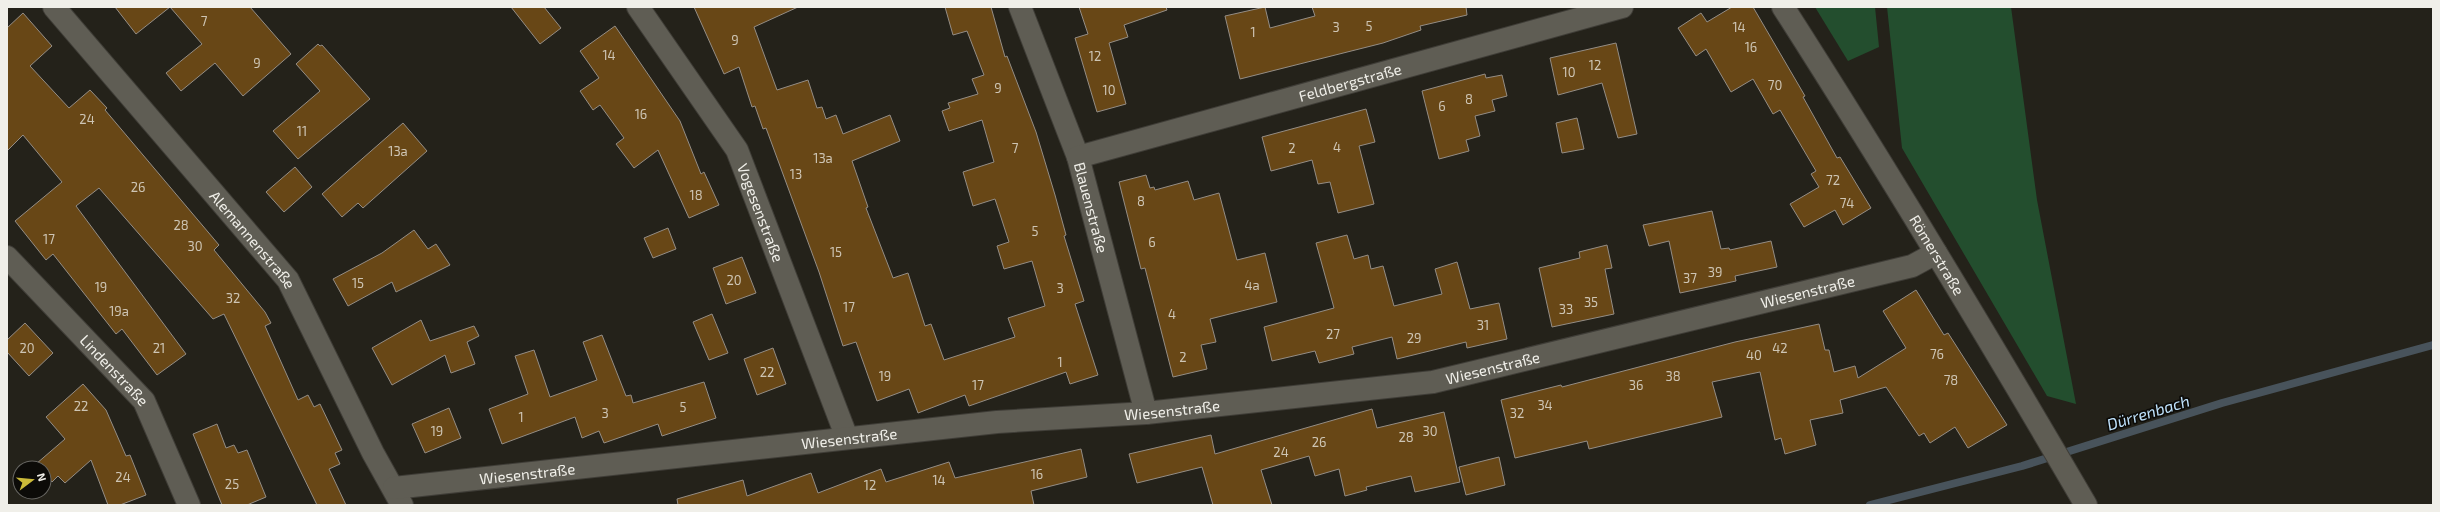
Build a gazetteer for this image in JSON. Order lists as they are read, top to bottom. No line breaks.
{"streets":{"street":["Feldbergstraße","Blauenstraße","Vogesenstraße","Alemannenstraße","Römerstraße","Wiesenstraße","Lindenstraße"]},"crossings":[["Feldbergstraße","Blauenstraße"],["Blauenstraße","Wiesenstraße"],["Vogesenstraße","Wiesenstraße"],["Alemannenstraße","Wiesenstraße"],["Römerstraße","Wiesenstraße"]],"water":["Dürrenbach"],"house_numbers":["7","5","3","14","1","9","16","14","12","9","12","10","70","9","10","8","6","16","24","11","4","7","2","13a","13a","13","72","26","18","8","74","28","5","17","6","30","15","39","37","20","15","4a","19","3","32","35","17","33","19a","4","31","27","29","20","21","42","76","40","2","1","22","19","38","78","17","36","34","22","5","3","32","1","19","30","28","26","24","16","24","14","25","12"],"north":"right"}
